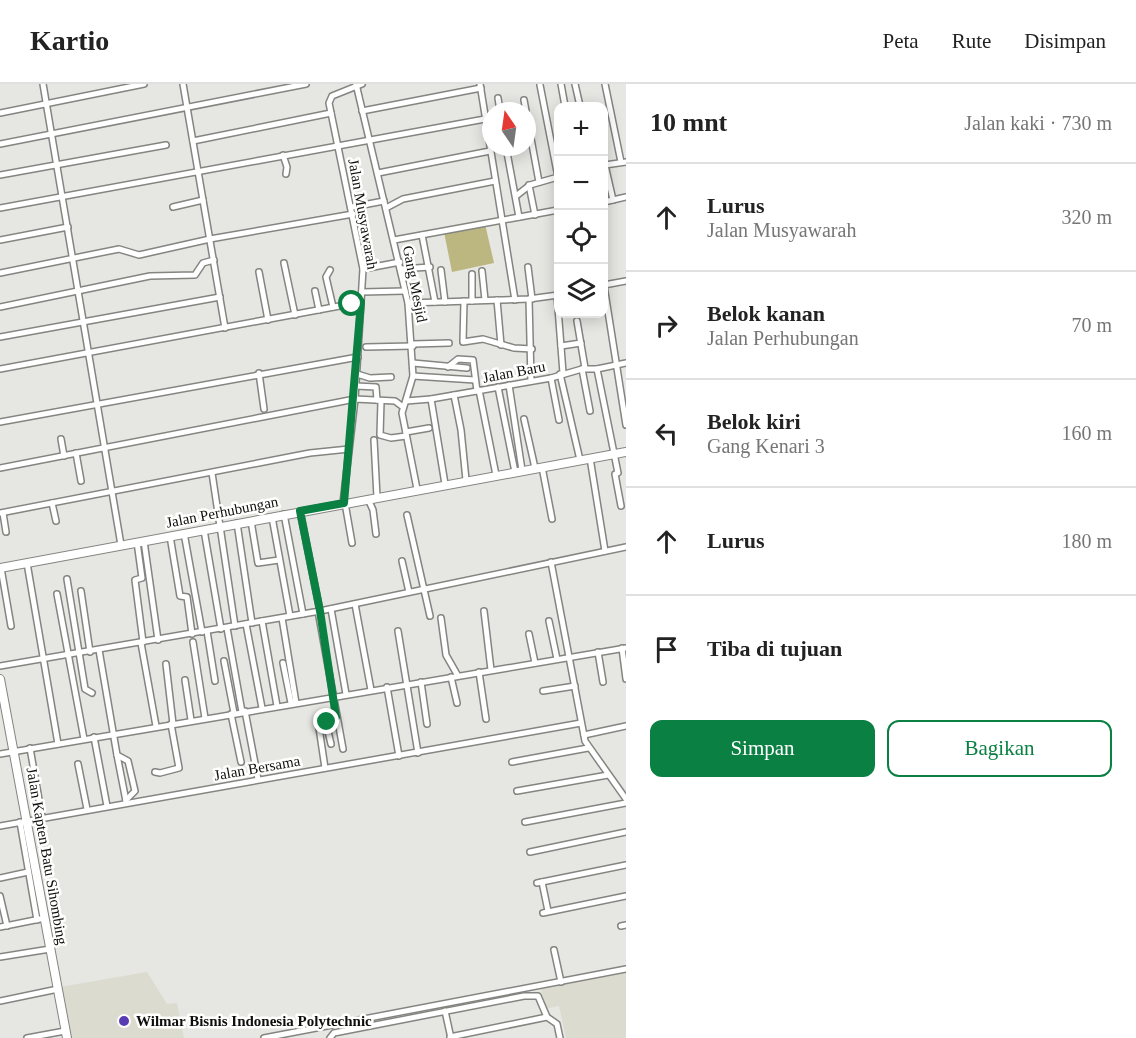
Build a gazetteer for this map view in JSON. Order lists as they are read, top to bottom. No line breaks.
{"streets":{"main road":["Jalan Perhubungan","Jalan Kapten Batu Sihombing"],"street":["Jalan Musyawarah","Gang Mesjid","Jalan Baru","Jalan Bersama"]},"crossings":[["Jalan Musyawarah","Jalan Perhubungan"],["Gang Mesjid","Jalan Baru"],["Gang Mesjid","Jalan Perhubungan"],["Jalan Bersama","Jalan Kapten Batu Sihombing"]],"places":["Wilmar Bisnis Indonesia Polytechnic"],"north":"top","page":{"header":"Kartio","nav":["Peta","Rute","Disimpan"],"heading":["10 mnt","Jalan kaki · 730 m"],"map_buttons":["+","−"],"list":[["Lurus","Jalan Musyawarah","320 m"],["Belok kanan","Jalan Perhubungan","70 m"],["Belok kiri","Gang Kenari 3","160 m"],["Lurus","180 m"],"Tiba di tujuan"],"buttons":["Simpan","Bagikan"]}}
